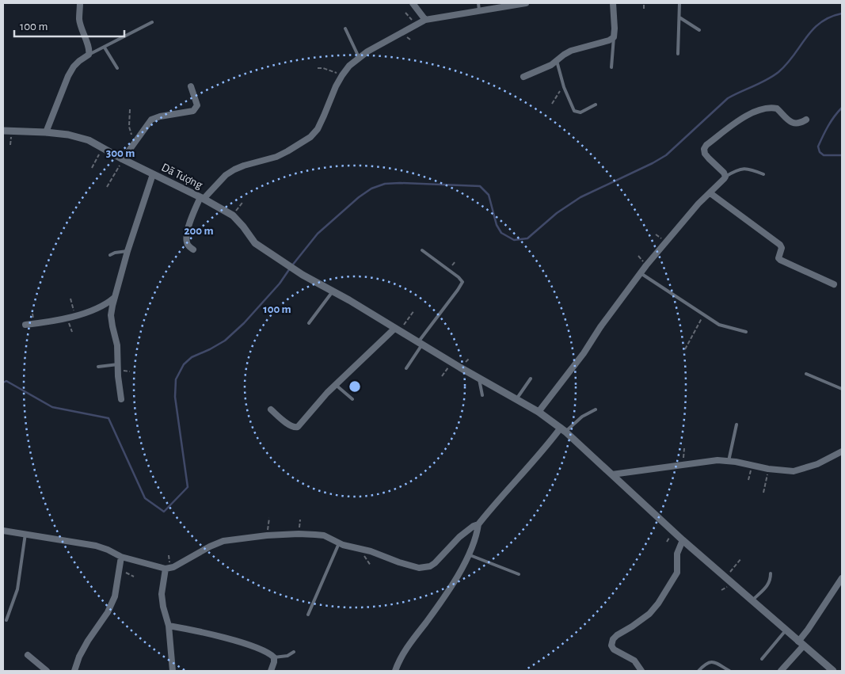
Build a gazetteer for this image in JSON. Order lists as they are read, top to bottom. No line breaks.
{"streets":{"street":["Dã Tượng"]},"scale_bar":"100 m","rings":["300 m","200 m","100 m"]}
